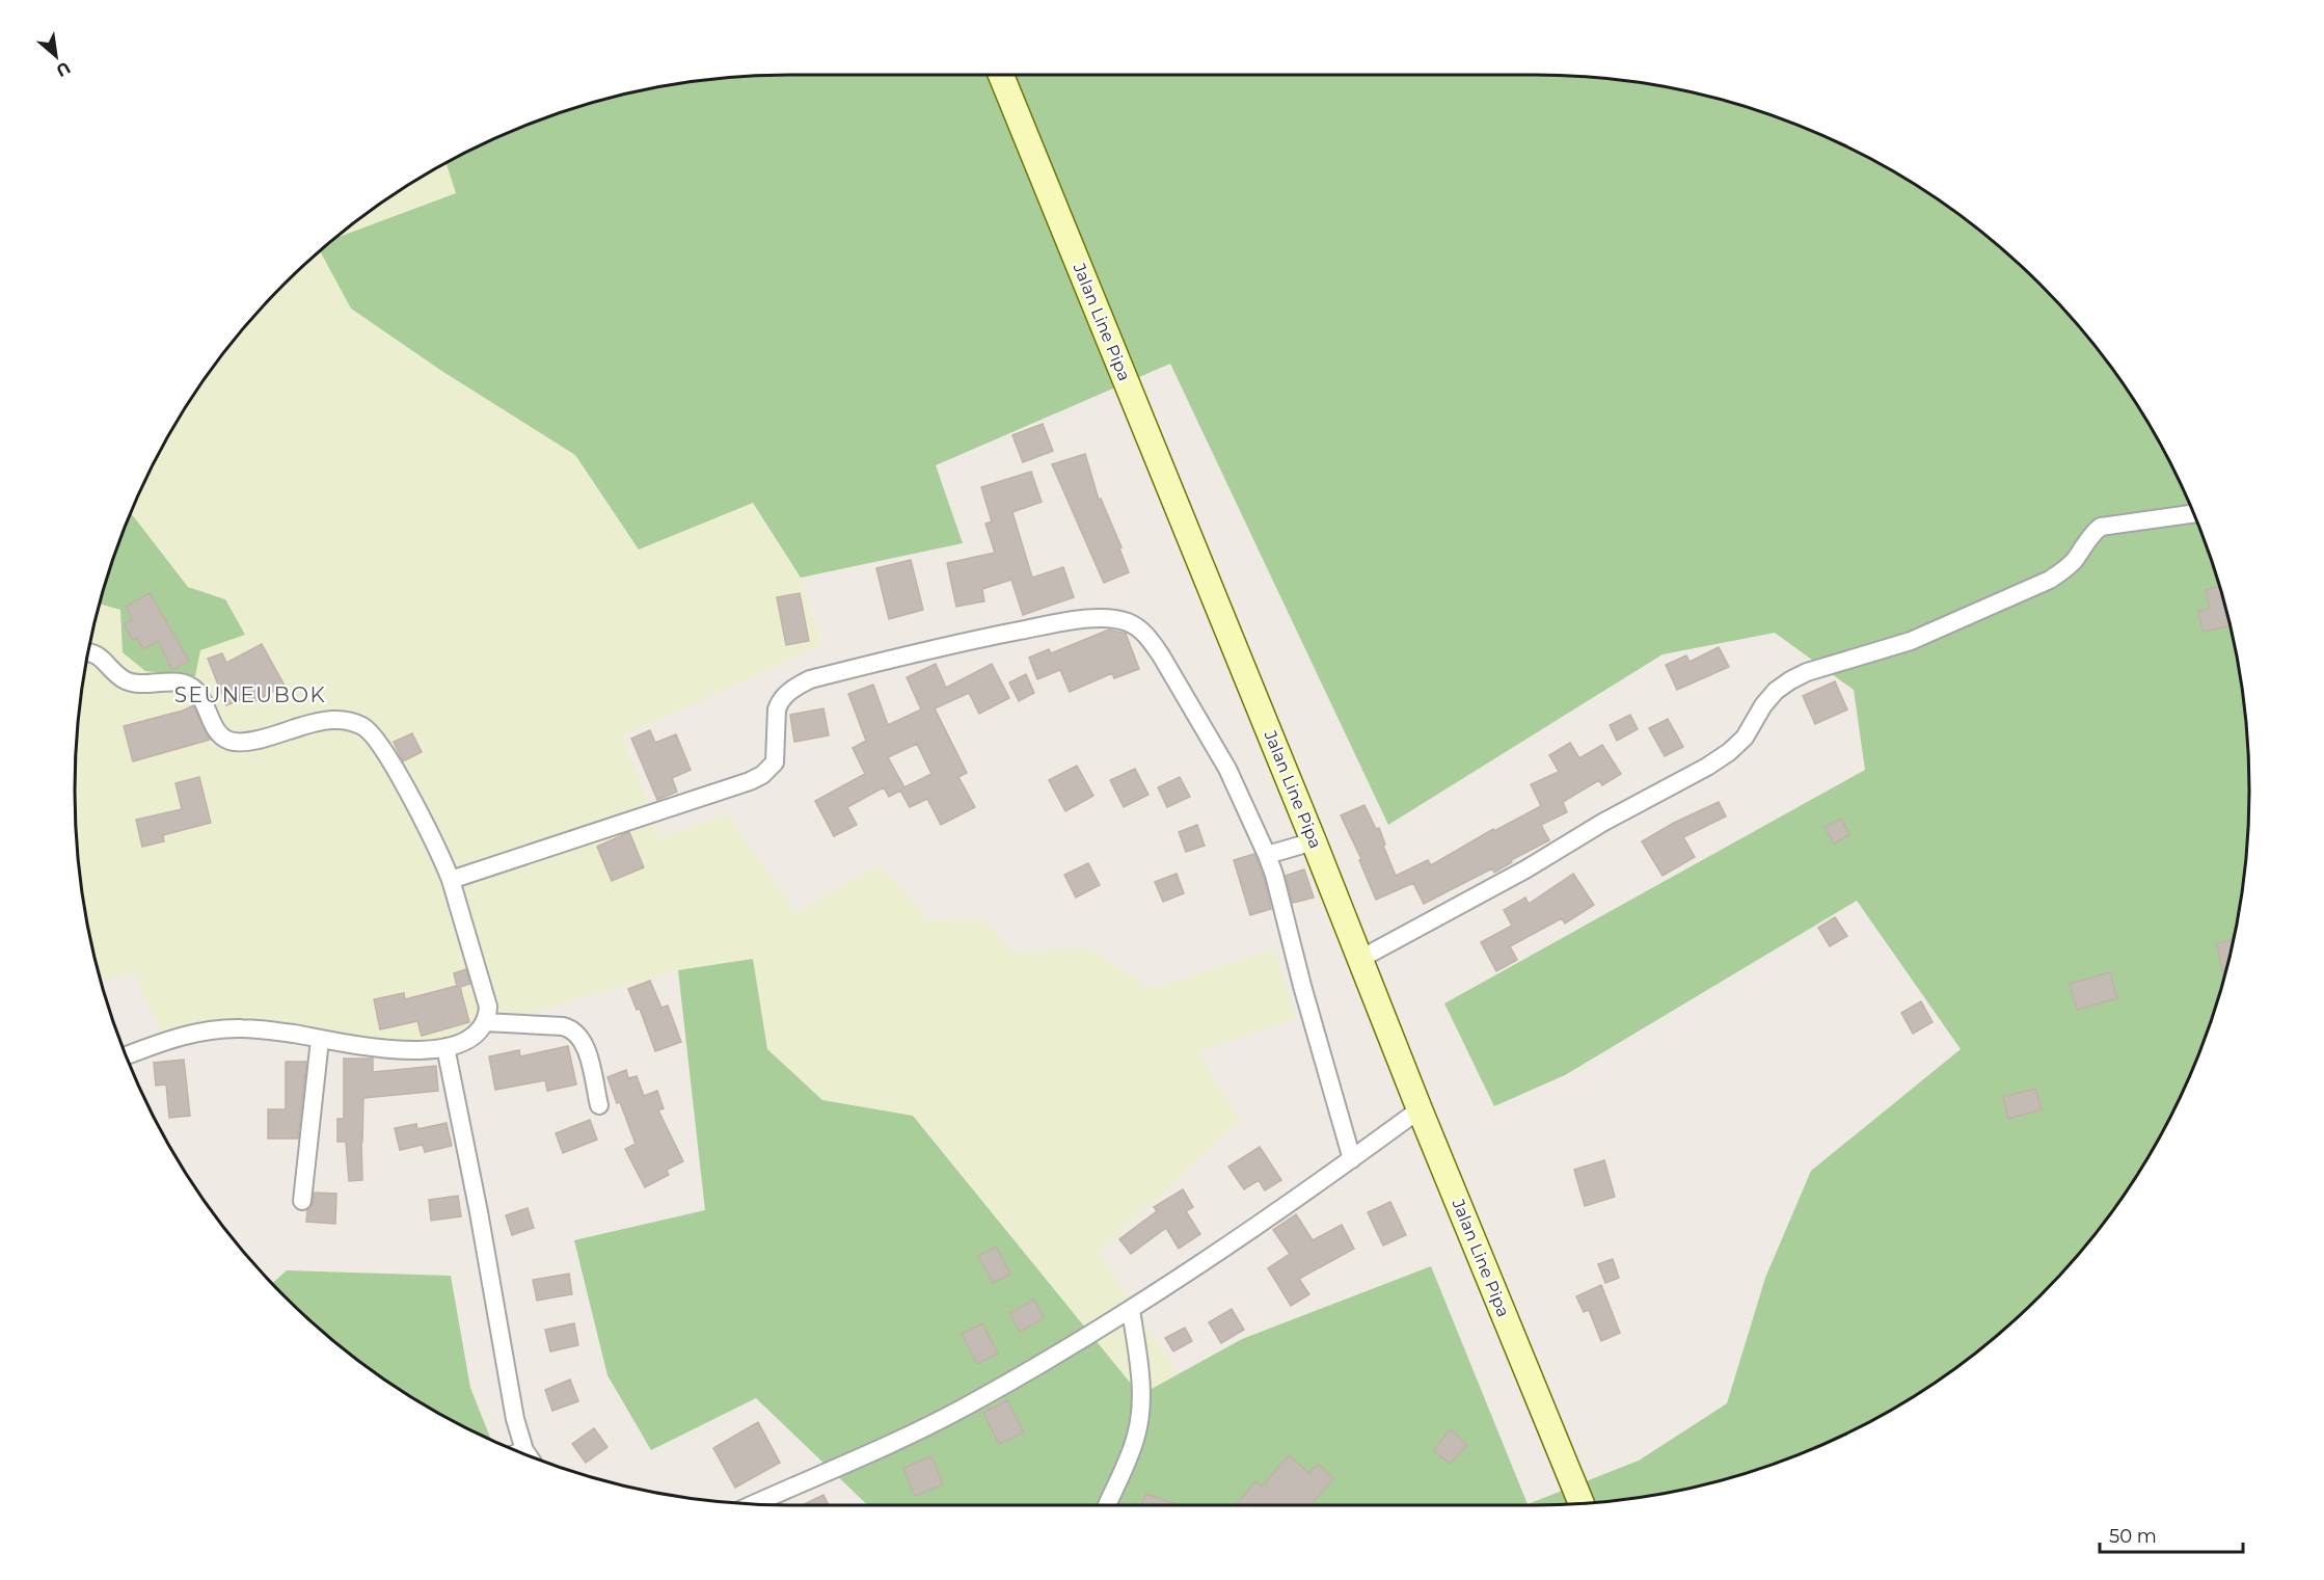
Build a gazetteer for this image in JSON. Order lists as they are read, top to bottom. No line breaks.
{"streets":{"main road":["Jalan Line Pipa"]},"districts":["SEUNEUBOK"],"scale_bar":"50 m","north":"bottom right"}
